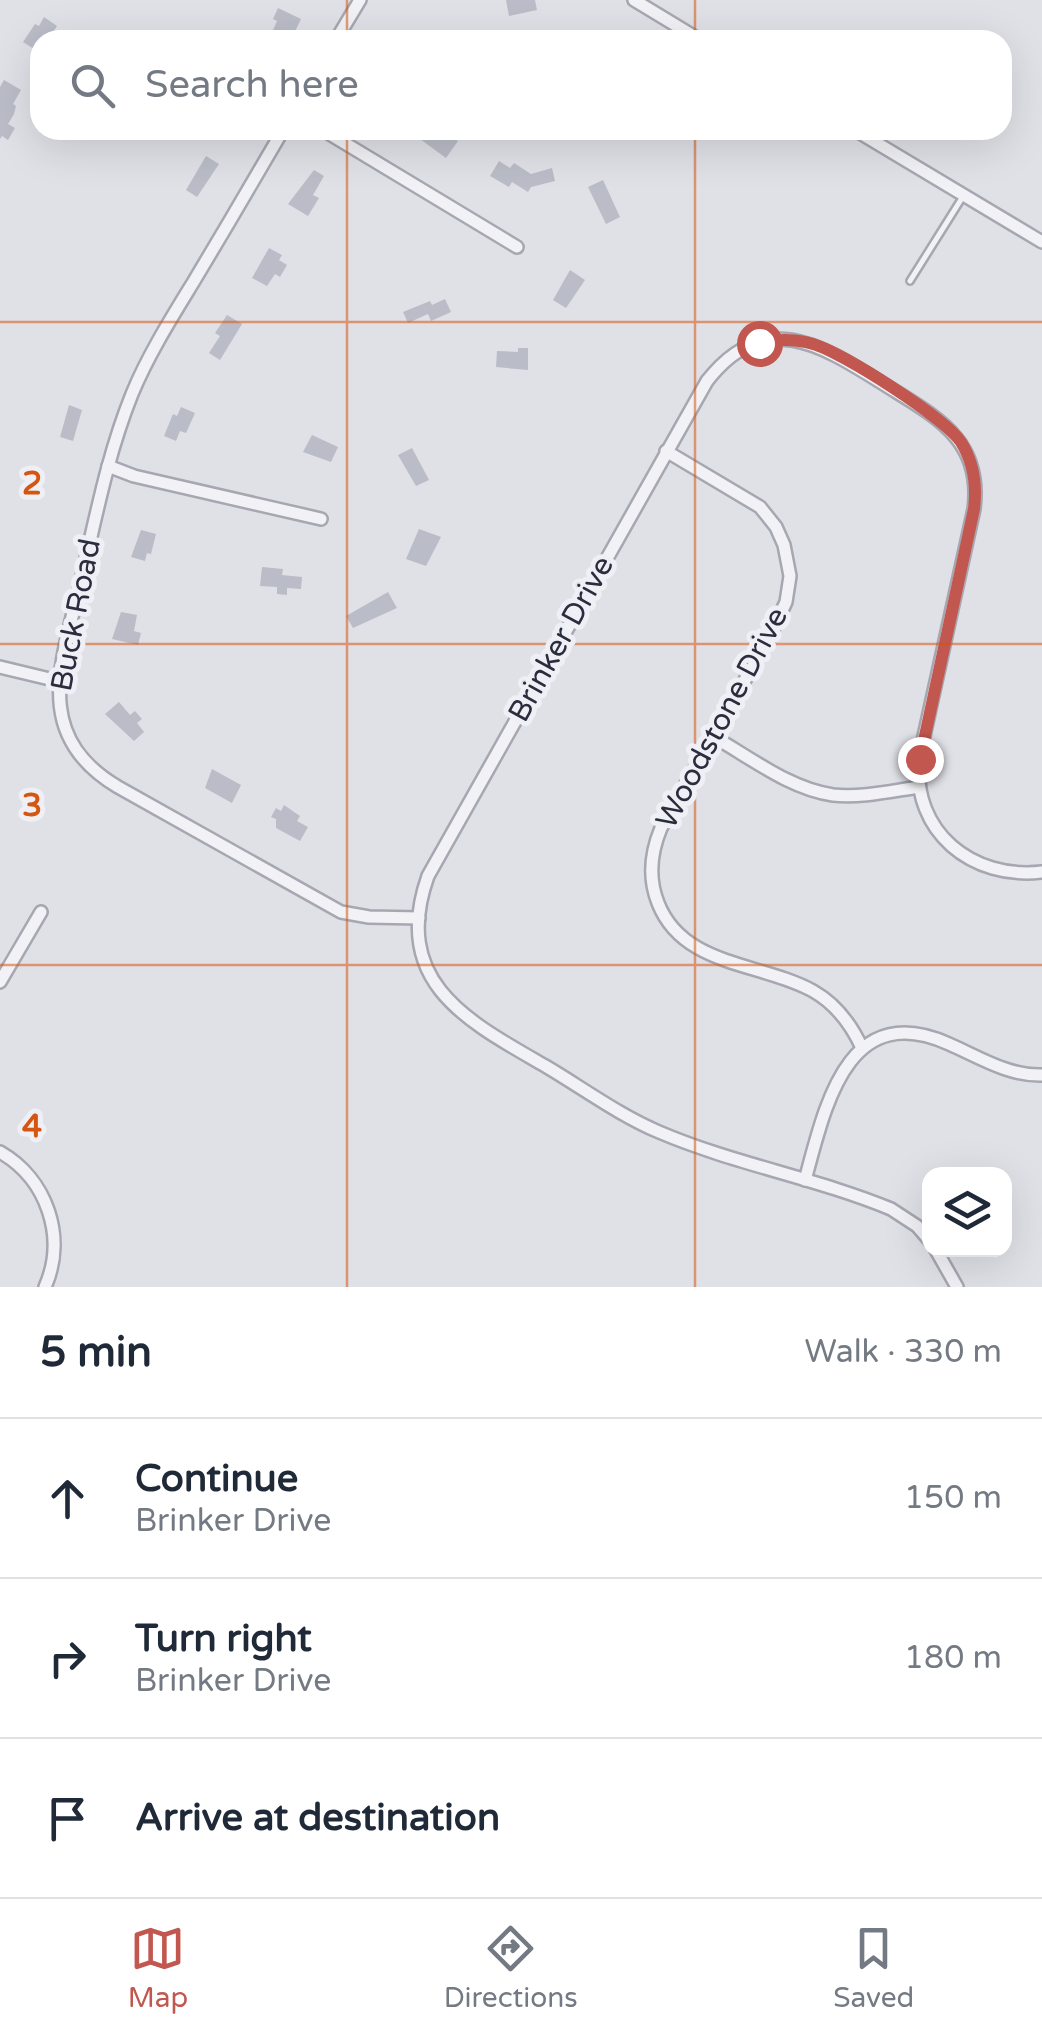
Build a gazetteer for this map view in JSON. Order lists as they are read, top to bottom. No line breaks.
{"streets":{"street":["Buck Road","Brinker Drive","Woodstone Drive"]},"crossings":[["Buck Road","Brinker Drive"],["Brinker Drive","Woodstone Drive"]],"page":{"search":"Search here","heading":["5 min","Walk · 330 m"],"list":[["Continue","Brinker Drive","150 m"],["Turn right","Brinker Drive","180 m"],"Arrive at destination"],"nav":["Map","Directions","Saved"]},"grid":{"rows":["2","3","4"]}}
